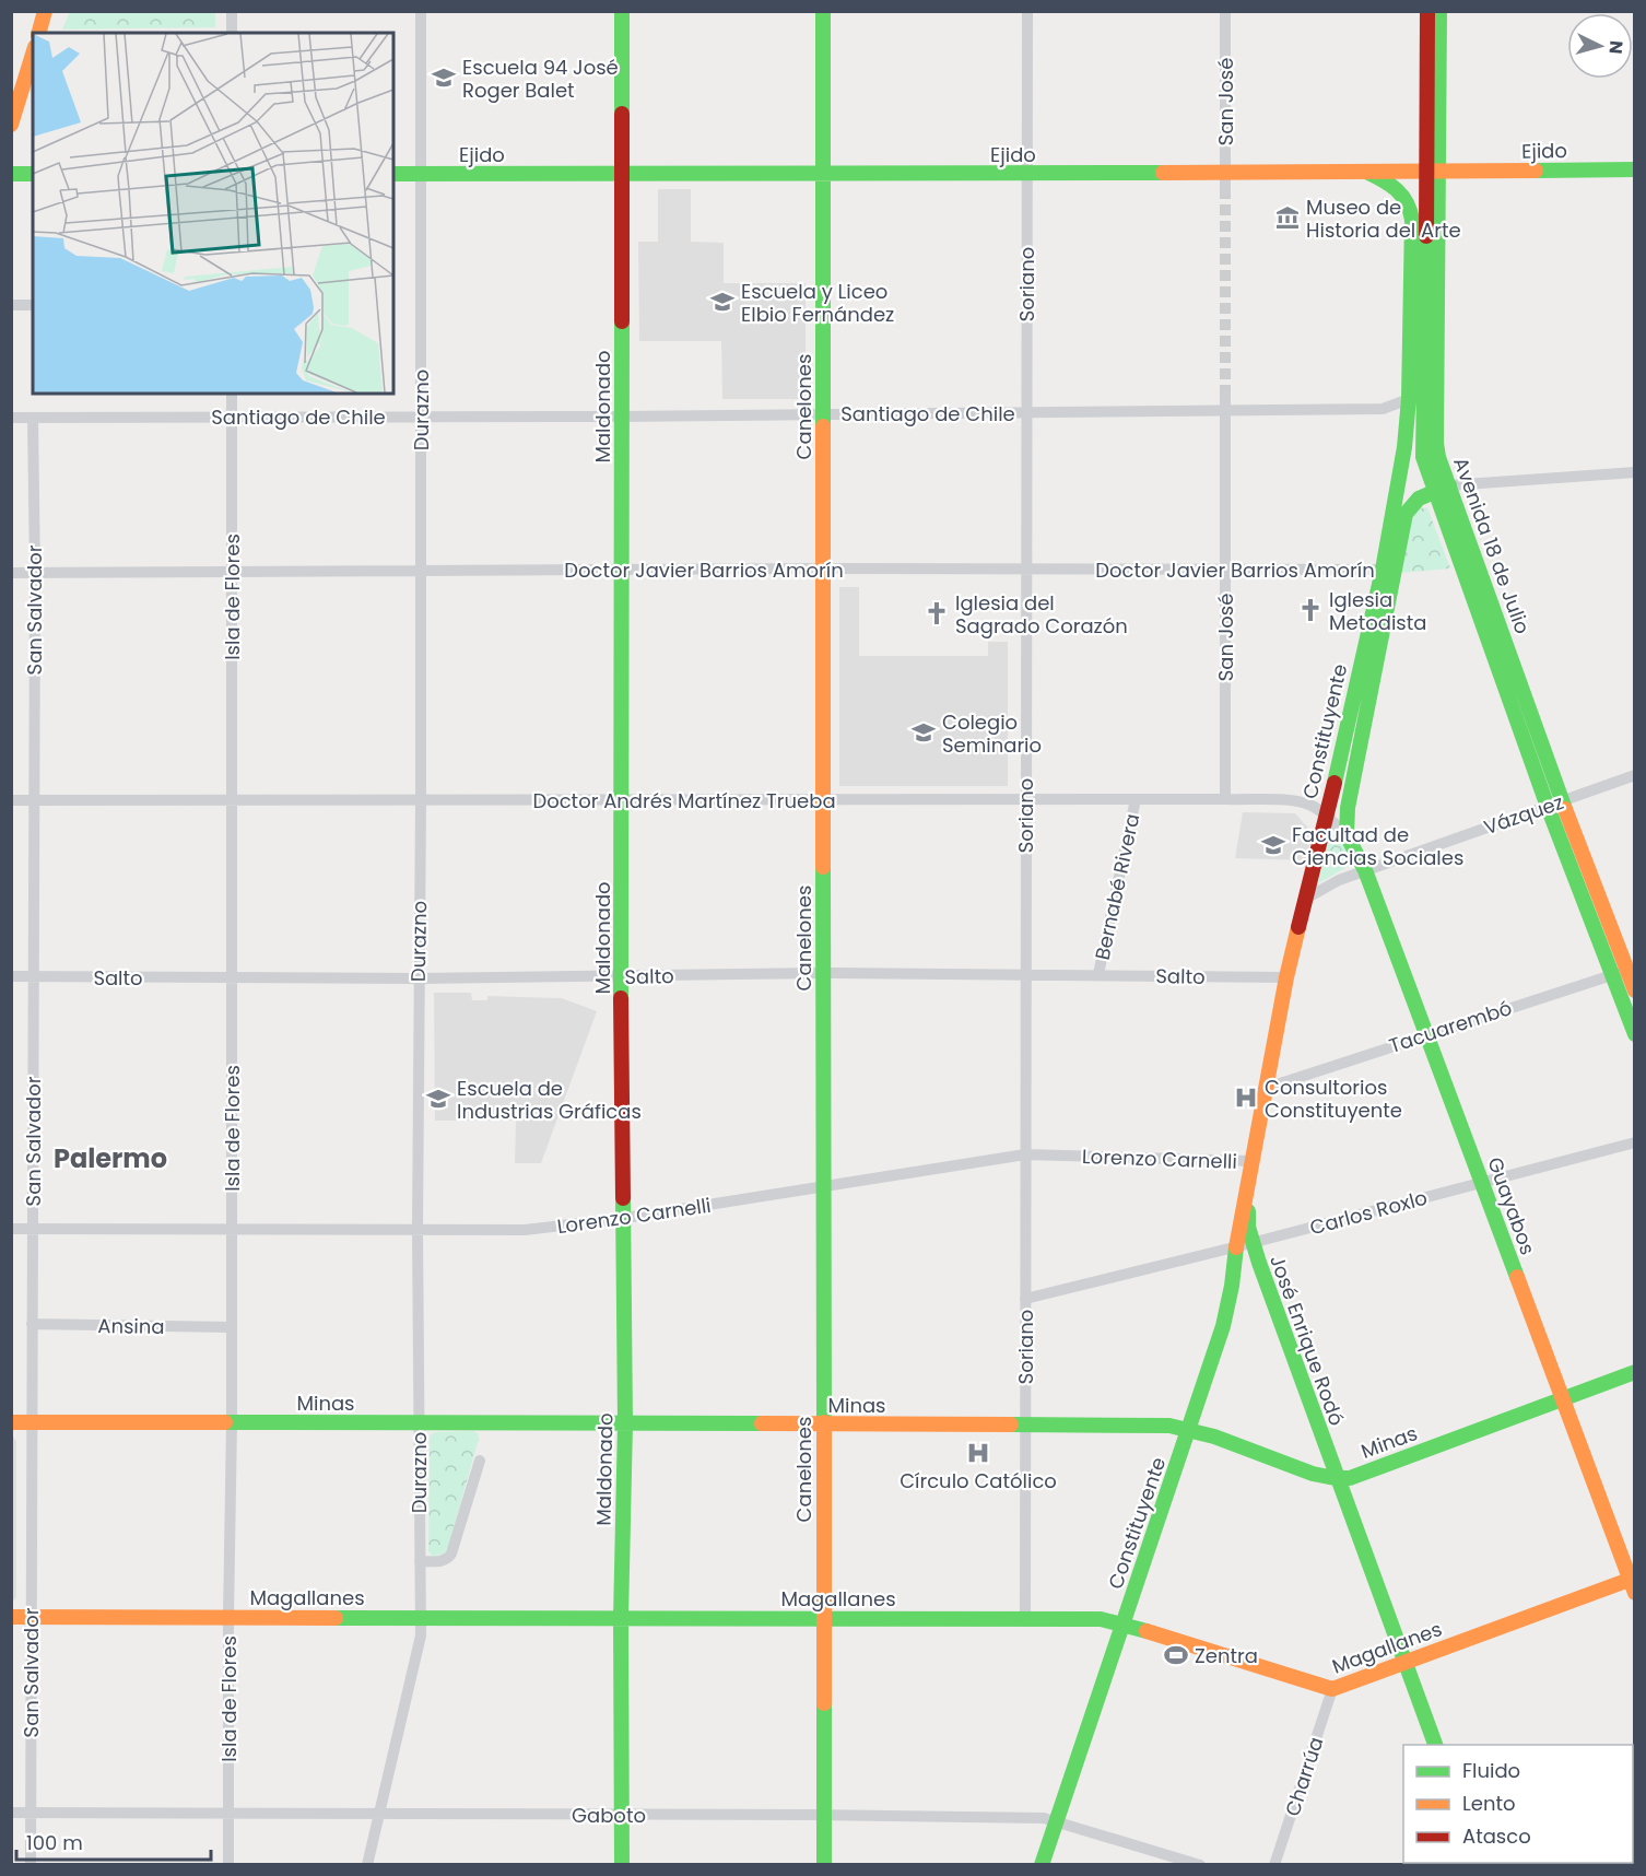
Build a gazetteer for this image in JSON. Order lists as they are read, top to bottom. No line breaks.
{"streets":{"street":["San José","Ejido","Soriano","Maldonado","Canelones","Durazno","Santiago de Chile","Avenida 18 de Julio","Doctor Javier Barrios Amorín","Isla de Flores","San Salvador","Constituyente","Doctor Andrés Martínez Trueba","Vázquez","Bernabé Rivera","Salto","Tacuarembó","Lorenzo Carnelli","Guayabos","Carlos Roxlo","Ansina","José Enrique Rodó","Minas","Magallanes","Charrúa","Gaboto"]},"crossings":[["San José","Ejido"],["San José","Santiago de Chile"],["San José","Doctor Javier Barrios Amorín"],["San José","Doctor Andrés Martínez Trueba"],["Ejido","Soriano"],["Ejido","Maldonado"],["Ejido","Canelones"],["Ejido","Durazno"],["Ejido","Avenida 18 de Julio"],["Soriano","Santiago de Chile"],["Soriano","Doctor Javier Barrios Amorín"],["Soriano","Doctor Andrés Martínez Trueba"],["Soriano","Salto"],["Soriano","Lorenzo Carnelli"],["Soriano","Carlos Roxlo"],["Soriano","Minas"],["Soriano","Magallanes"],["Maldonado","Santiago de Chile"],["Maldonado","Doctor Javier Barrios Amorín"],["Maldonado","Doctor Andrés Martínez Trueba"],["Maldonado","Salto"],["Maldonado","Lorenzo Carnelli"],["Maldonado","Minas"],["Maldonado","Magallanes"],["Maldonado","Gaboto"],["Canelones","Santiago de Chile"],["Canelones","Doctor Javier Barrios Amorín"],["Canelones","Doctor Andrés Martínez Trueba"],["Canelones","Salto"],["Canelones","Lorenzo Carnelli"],["Canelones","Minas"],["Canelones","Magallanes"],["Canelones","Gaboto"],["Durazno","Santiago de Chile"],["Durazno","Doctor Javier Barrios Amorín"],["Durazno","Doctor Andrés Martínez Trueba"],["Durazno","Salto"],["Durazno","Lorenzo Carnelli"],["Durazno","Minas"],["Durazno","Magallanes"],["Durazno","Gaboto"],["Santiago de Chile","Isla de Flores"],["Santiago de Chile","San Salvador"],["Santiago de Chile","Constituyente"],["Avenida 18 de Julio","Constituyente"],["Avenida 18 de Julio","Vázquez"],["Avenida 18 de Julio","Tacuarembó"],["Doctor Javier Barrios Amorín","Isla de Flores"],["Doctor Javier Barrios Amorín","San Salvador"],["Doctor Javier Barrios Amorín","Constituyente"],["Isla de Flores","Doctor Andrés Martínez Trueba"],["Isla de Flores","Salto"],["Isla de Flores","Lorenzo Carnelli"],["Isla de Flores","Ansina"],["Isla de Flores","Minas"],["Isla de Flores","Magallanes"],["Isla de Flores","Gaboto"],["San Salvador","Doctor Andrés Martínez Trueba"],["San Salvador","Salto"],["San Salvador","Lorenzo Carnelli"],["San Salvador","Ansina"],["San Salvador","Minas"],["San Salvador","Magallanes"],["San Salvador","Gaboto"],["Constituyente","Doctor Andrés Martínez Trueba"],["Constituyente","Vázquez"],["Constituyente","Salto"],["Constituyente","Tacuarembó"],["Constituyente","Lorenzo Carnelli"],["Constituyente","Guayabos"],["Constituyente","Carlos Roxlo"],["Constituyente","José Enrique Rodó"],["Constituyente","Minas"],["Constituyente","Magallanes"],["Constituyente","Gaboto"],["Doctor Andrés Martínez Trueba","Bernabé Rivera"],["Doctor Andrés Martínez Trueba","Guayabos"],["Vázquez","Guayabos"],["Bernabé Rivera","Salto"],["Tacuarembó","Guayabos"],["Guayabos","Carlos Roxlo"],["Guayabos","Minas"],["Guayabos","Magallanes"],["Carlos Roxlo","José Enrique Rodó"],["José Enrique Rodó","Minas"],["José Enrique Rodó","Magallanes"],["Magallanes","Charrúa"]],"districts":["Palermo"],"places":{"school or university":["Escuela 94 José Roger Balet","Escuela y Liceo Elbio Fernández","Colegio Seminario","Facultad de Ciencias Sociales","Escuela de Industrias Gráficas"],"museum":["Museo de Historia del Arte"],"church":["Iglesia Metodista","Iglesia del Sagrado Corazón"],"hospital":["Consultorios Constituyente","Círculo Católico"],"sports":["Zentra"]},"legend":["Fluido","Lento","Atasco"],"scale_bar":"100 m","north":"right"}
